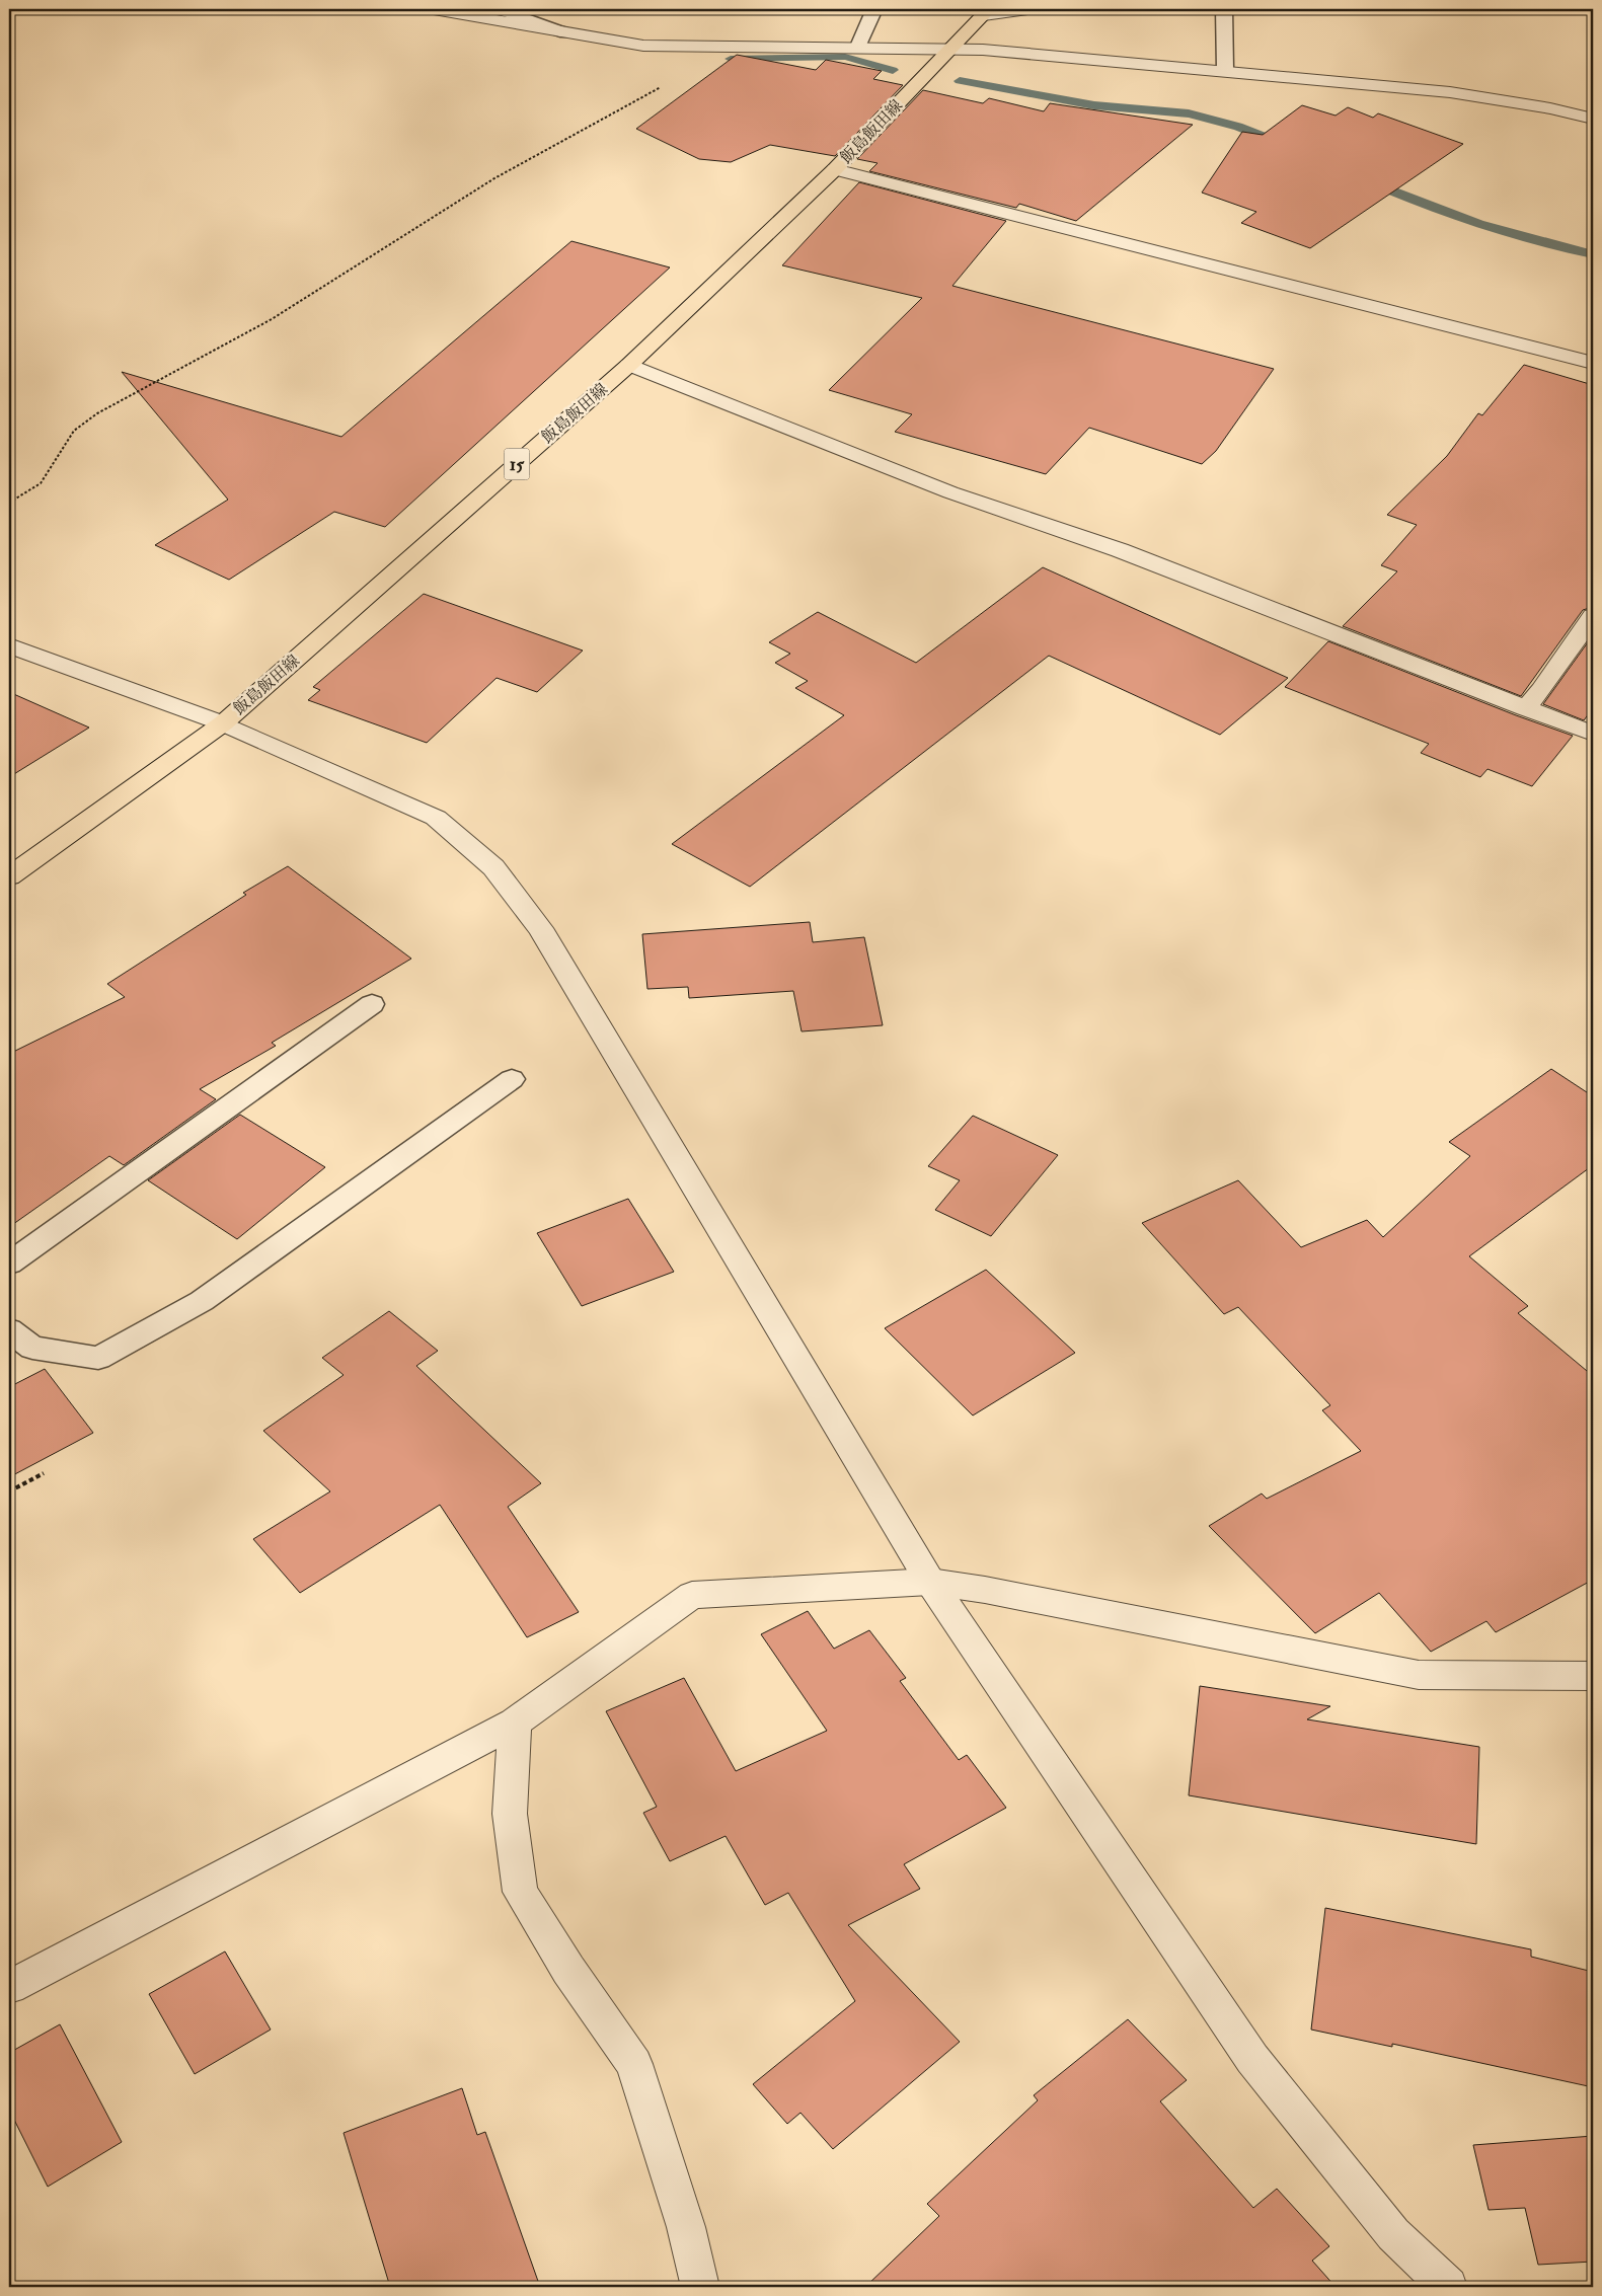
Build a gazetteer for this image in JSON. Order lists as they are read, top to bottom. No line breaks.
{"streets":{"main road":["飯島飯田線","15"]}}
